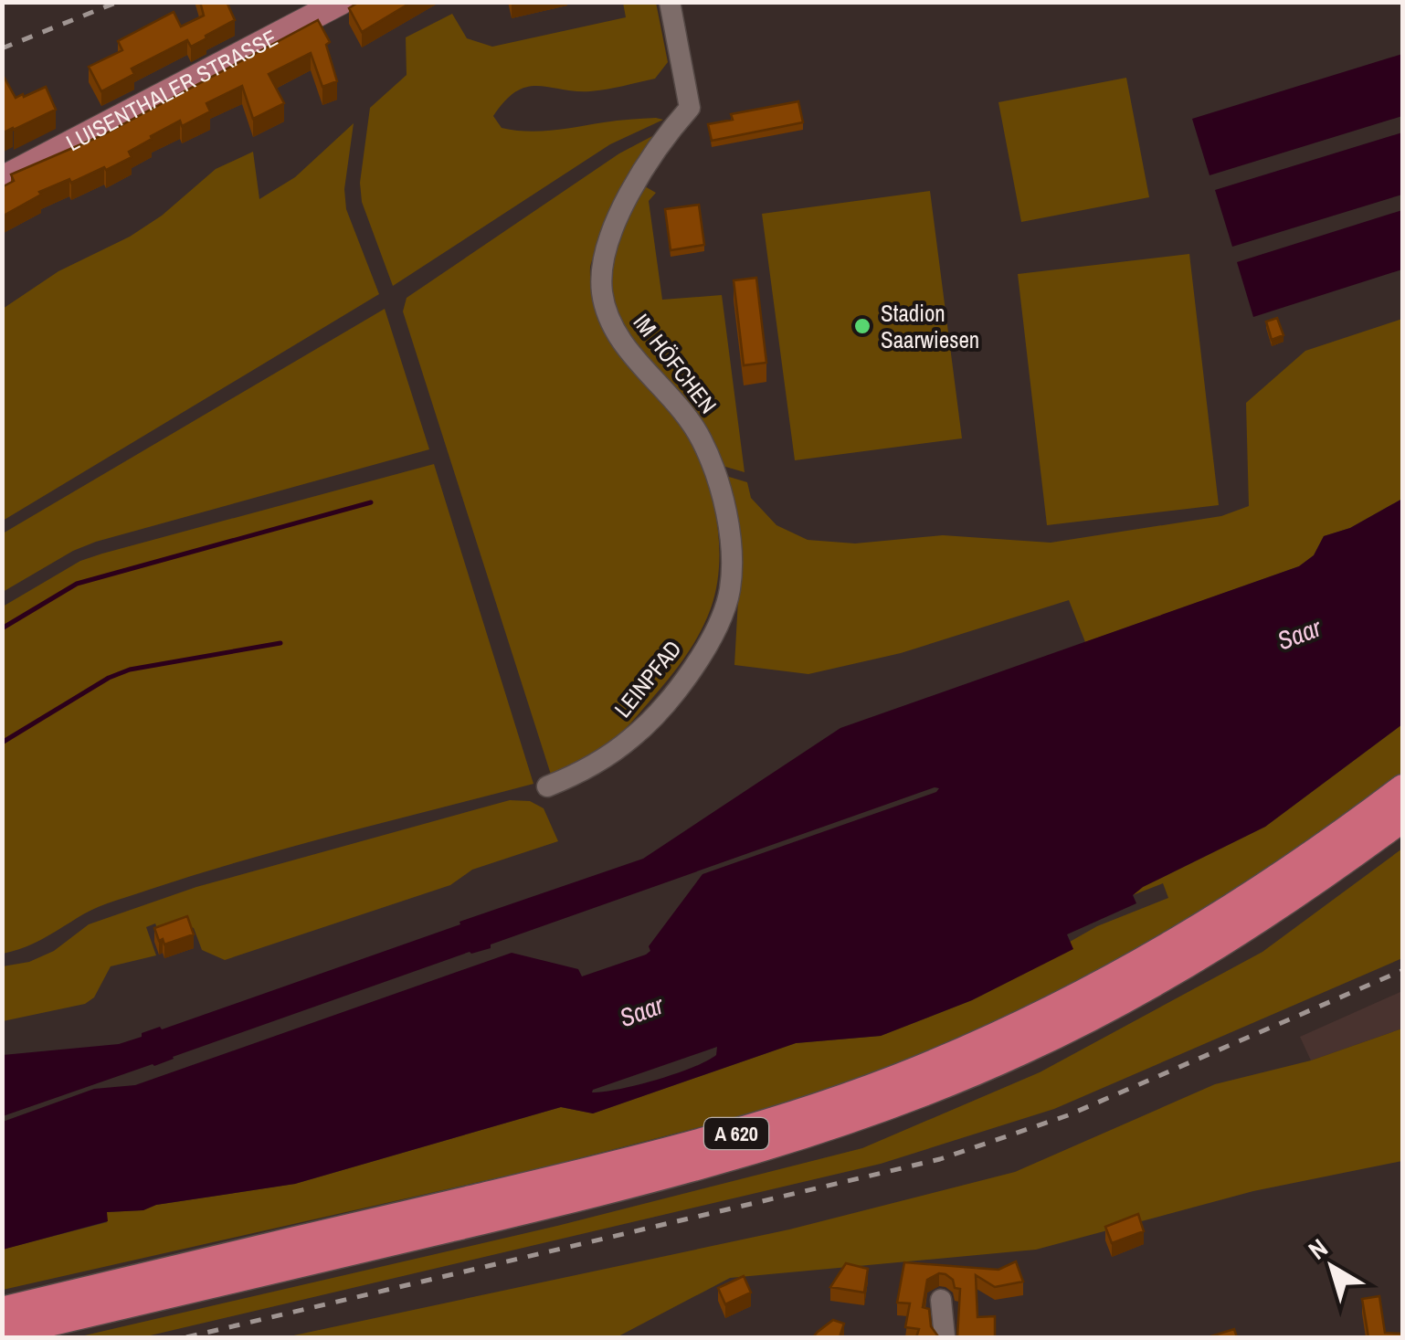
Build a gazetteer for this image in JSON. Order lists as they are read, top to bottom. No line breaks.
{"streets":{"highway":["A 620"],"main road":["LUISENTHALER STRASSE"],"street":["IM HÖFCHEN","LEINPFAD"]},"crossings":[["IM HÖFCHEN","LEINPFAD"]],"water":["Saar"],"places":["Stadion Saarwiesen"],"north":"top left"}
